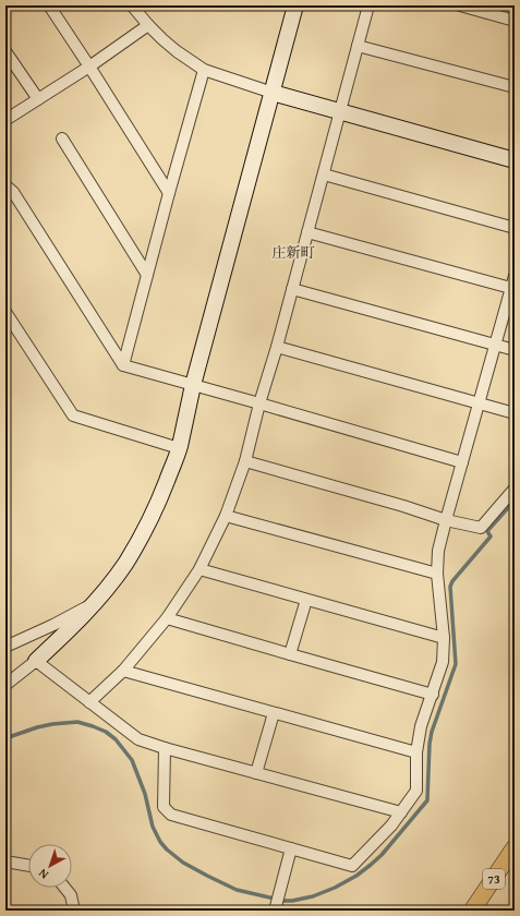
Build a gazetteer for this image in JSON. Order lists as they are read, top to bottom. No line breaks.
{"streets":{"main road":["73"]},"districts":["庄新町"],"north":"bottom left"}
